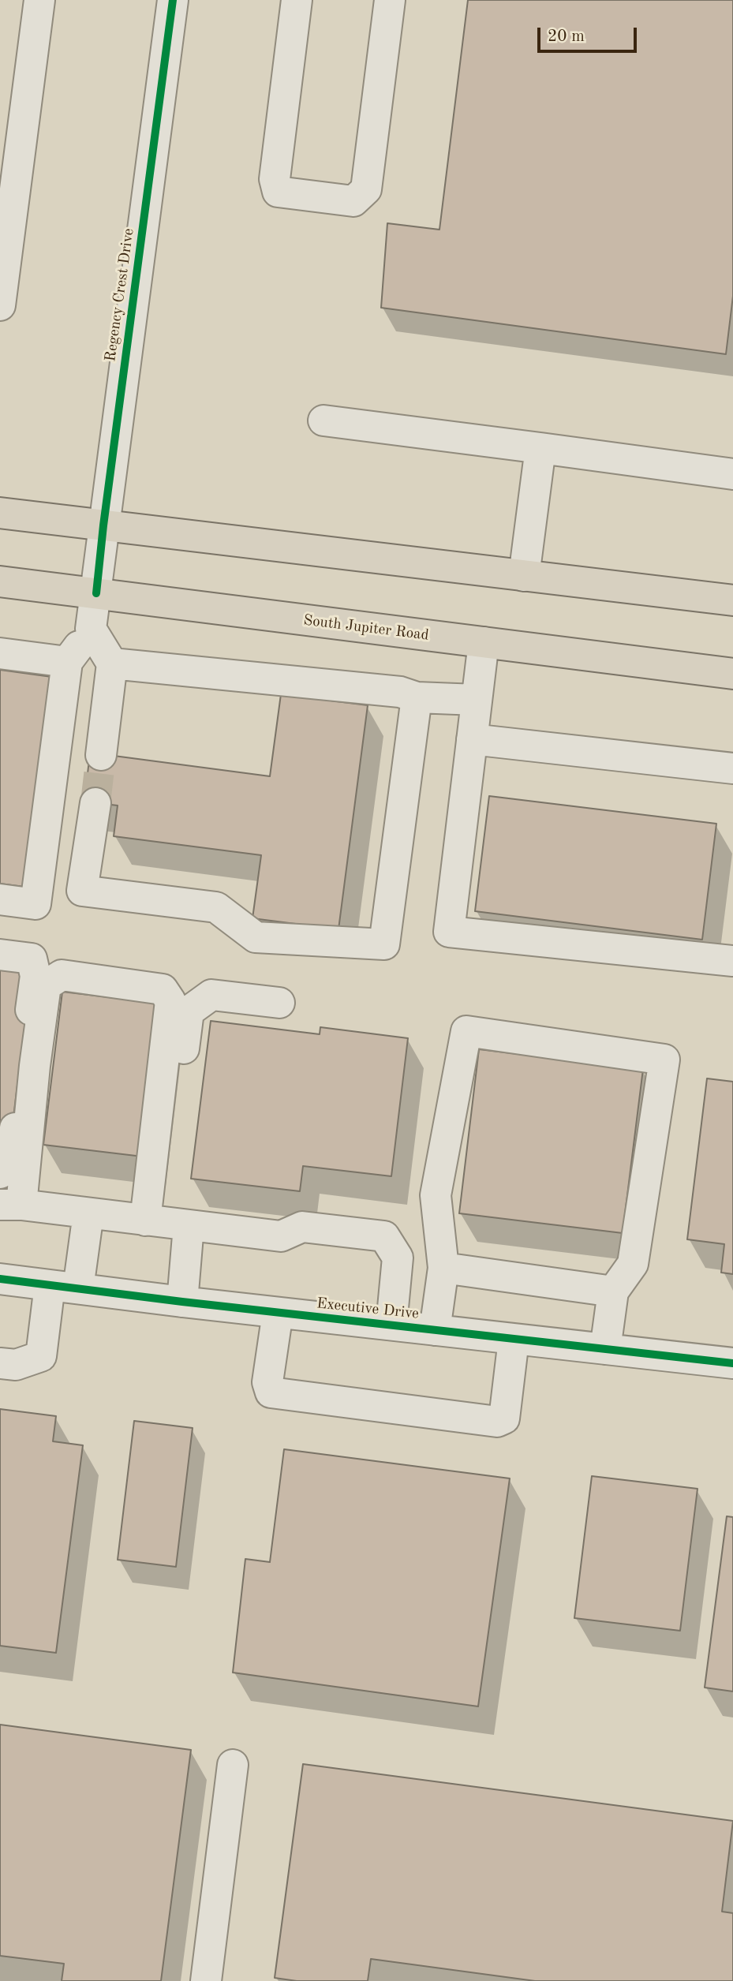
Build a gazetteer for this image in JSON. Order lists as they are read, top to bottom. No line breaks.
{"streets":{"main road":["South Jupiter Road"],"street":["Regency Crest Drive","Executive Drive"]},"crossings":[["Regency Crest Drive","South Jupiter Road"]],"scale_bar":"20 m"}
